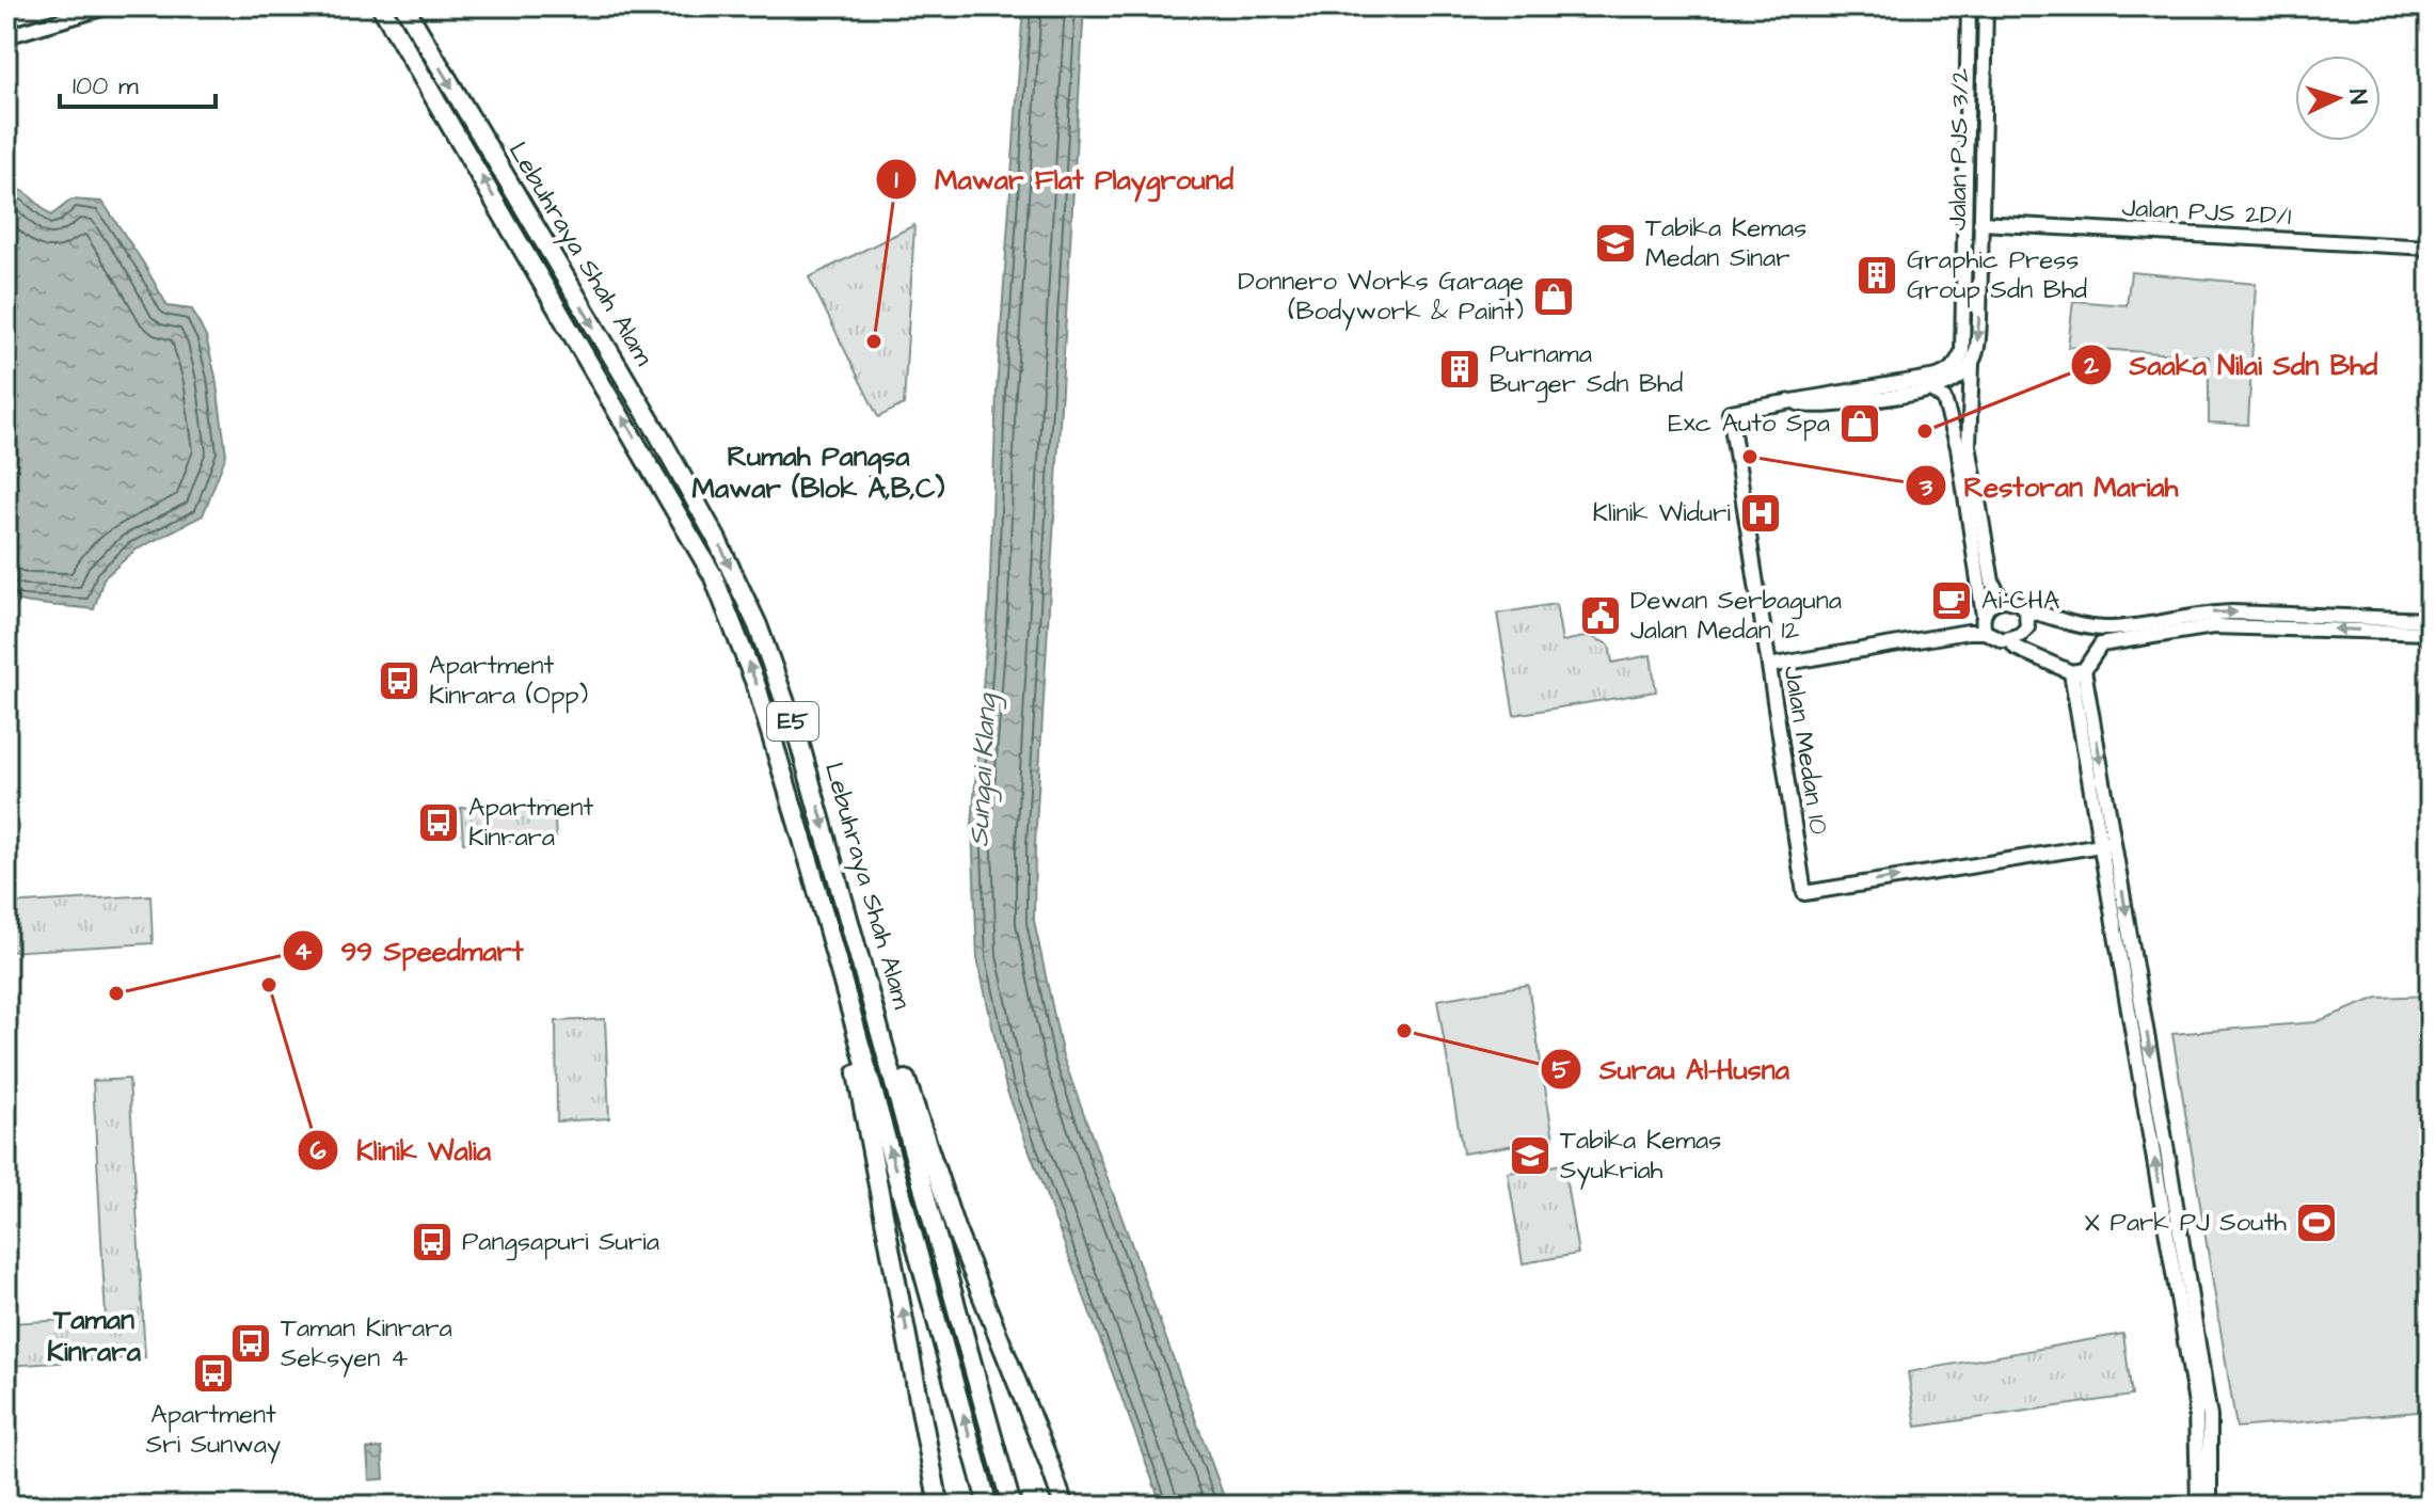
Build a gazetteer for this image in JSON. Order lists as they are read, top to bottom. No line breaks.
{"streets":{"highway":["Lebuhraya Shah Alam","E5"],"main road":["Jalan PJS 3/2","Jalan PJS 2D/1","Jalan Medan 10"]},"crossings":[["Jalan PJS 3/2","Jalan PJS 2D/1"]],"districts":["Rumah Pangsa Mawar (Blok A,B,C)","Taman Kinrara"],"water":["Sungai Klang"],"places":{"school or university":["Tabika Kemas Medan Sinar","Tabika Kemas Syukriah"],"building":["Graphic Press Group Sdn Bhd","Purnama Burger Sdn Bhd"],"shop":["Donnero Works Garage (Bodywork & Paint)","Exc Auto Spa"],"other":["Mawar Flat Playground","Saaka Nilai Sdn Bhd","Restoran Mariah","Klinik Walia","99 Speedmart","Surau Al-Husna"],"hospital":["Klinik Widuri"],"cafe":["Ai-CHA"],"public building":["Dewan Serbaguna Jalan Medan 12"],"bus stop":["Apartment Kinrara (Opp)","Apartment Kinrara","Pangsapuri Suria","Taman Kinrara Seksyen 4","Apartment Sri Sunway"],"sports":["X Park PJ South"]},"scale_bar":"100 m","north":"right"}
